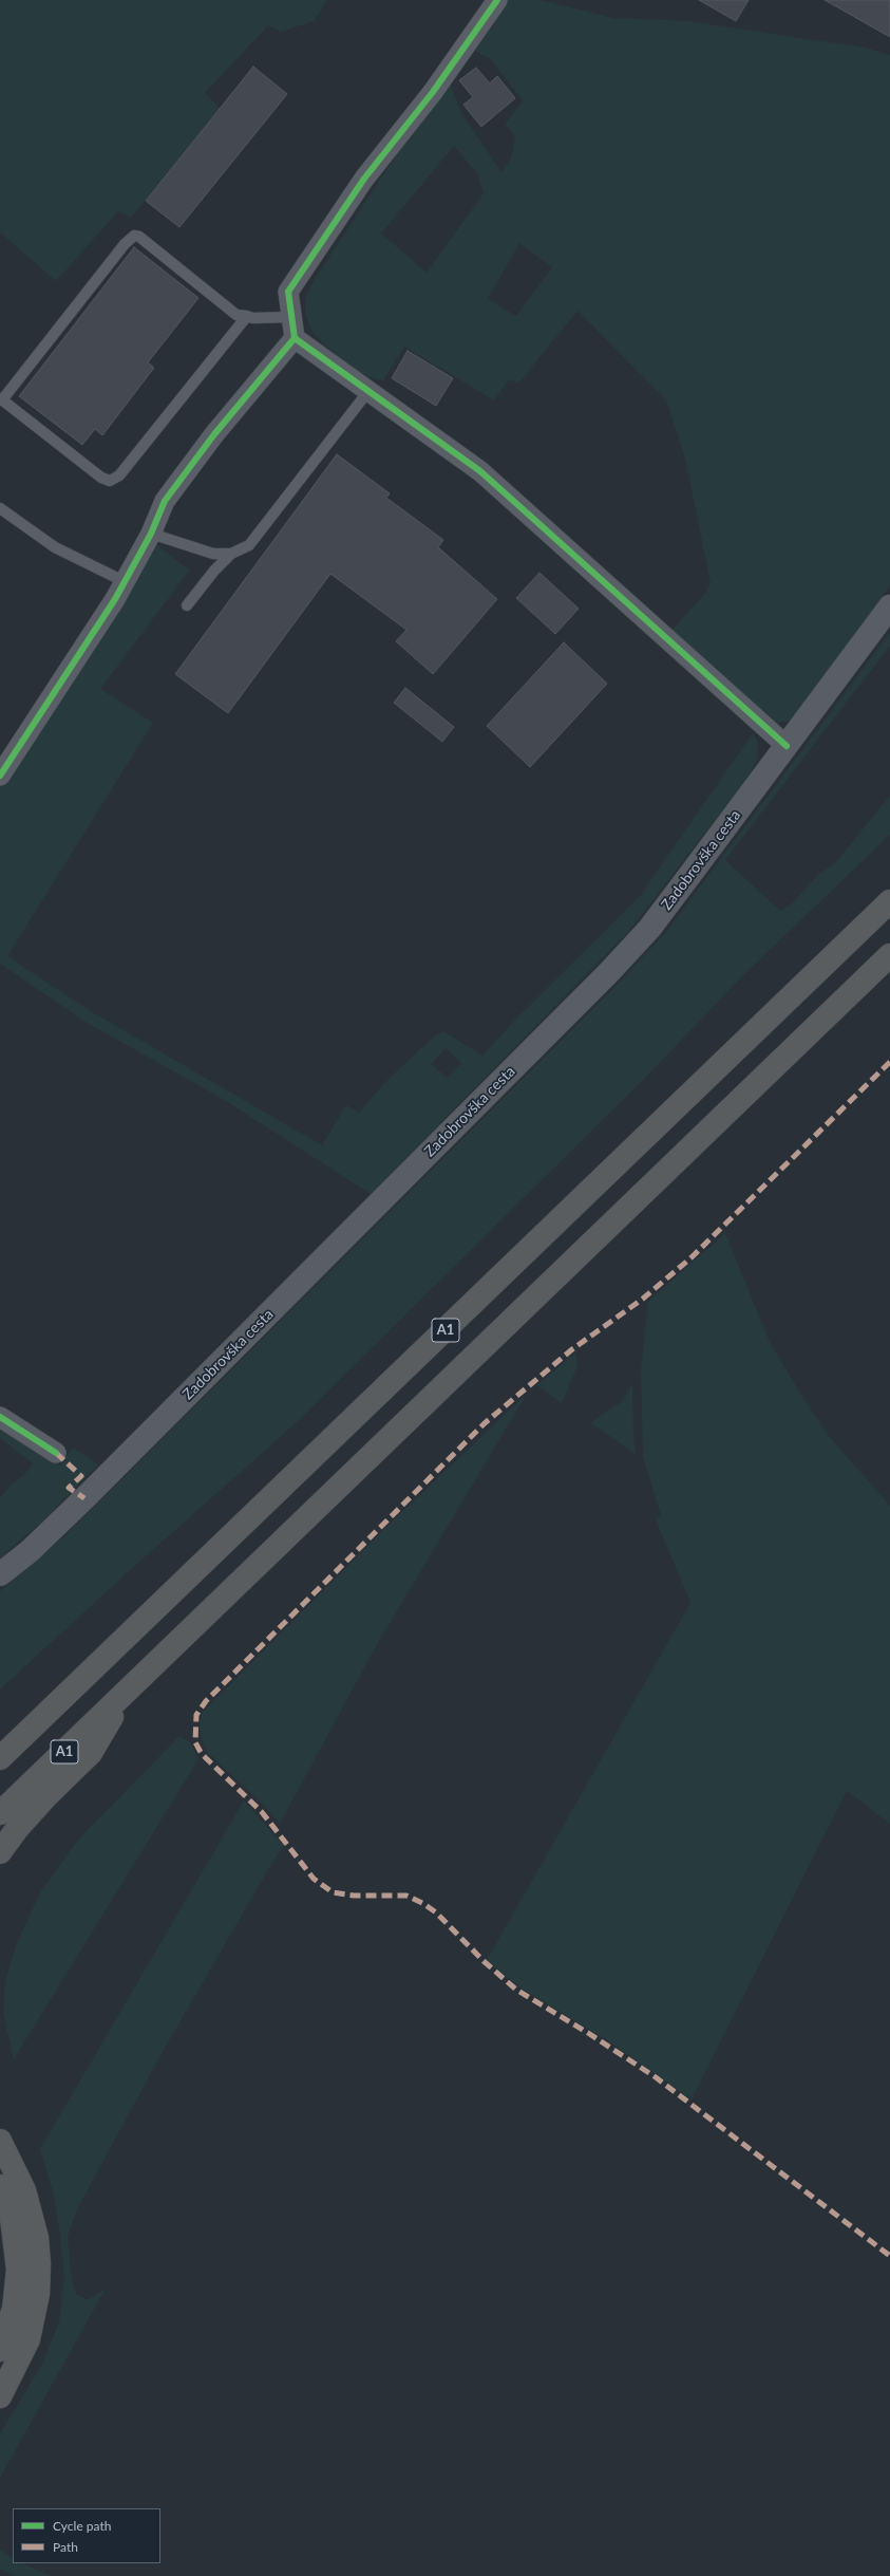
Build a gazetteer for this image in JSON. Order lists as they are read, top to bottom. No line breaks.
{"streets":{"highway":["A1"],"main road":["Zadobrovška cesta"]},"legend":["Cycle path","Path"]}
